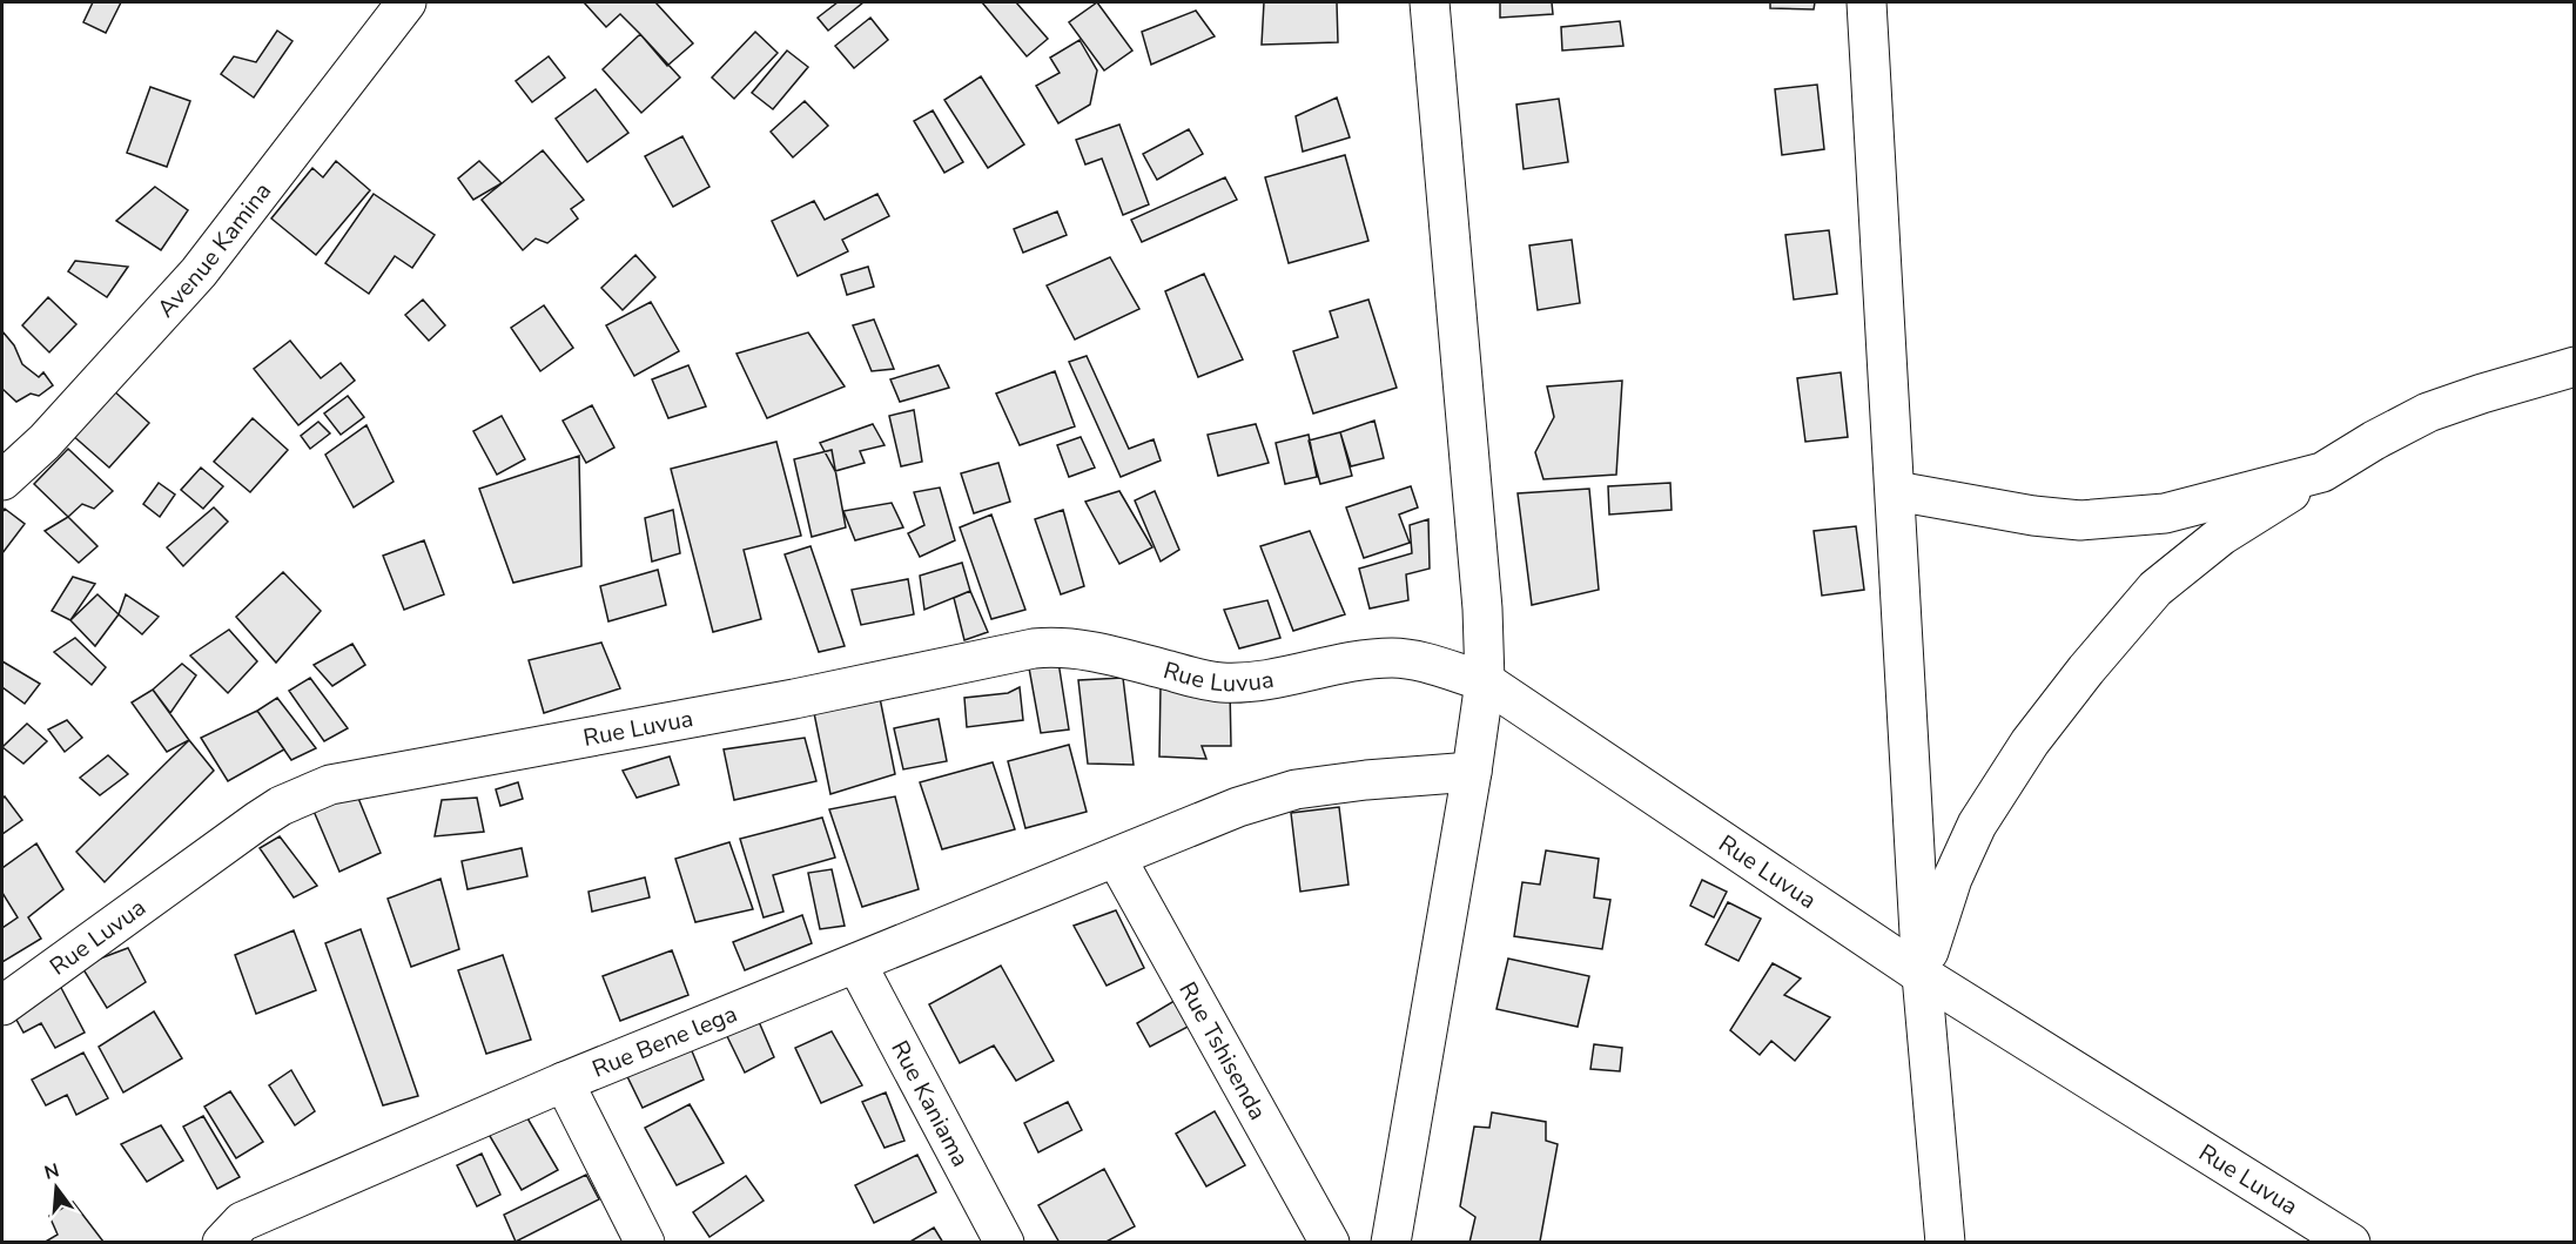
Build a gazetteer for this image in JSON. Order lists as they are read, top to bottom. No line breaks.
{"streets":{"street":["Avenue Kamina","Rue Luvua","Rue Bene lega","Rue Tshisenda","Rue Kaniama"]},"crossings":[["Rue Bene lega","Rue Tshisenda"],["Rue Bene lega","Rue Kaniama"]],"north":"top"}
